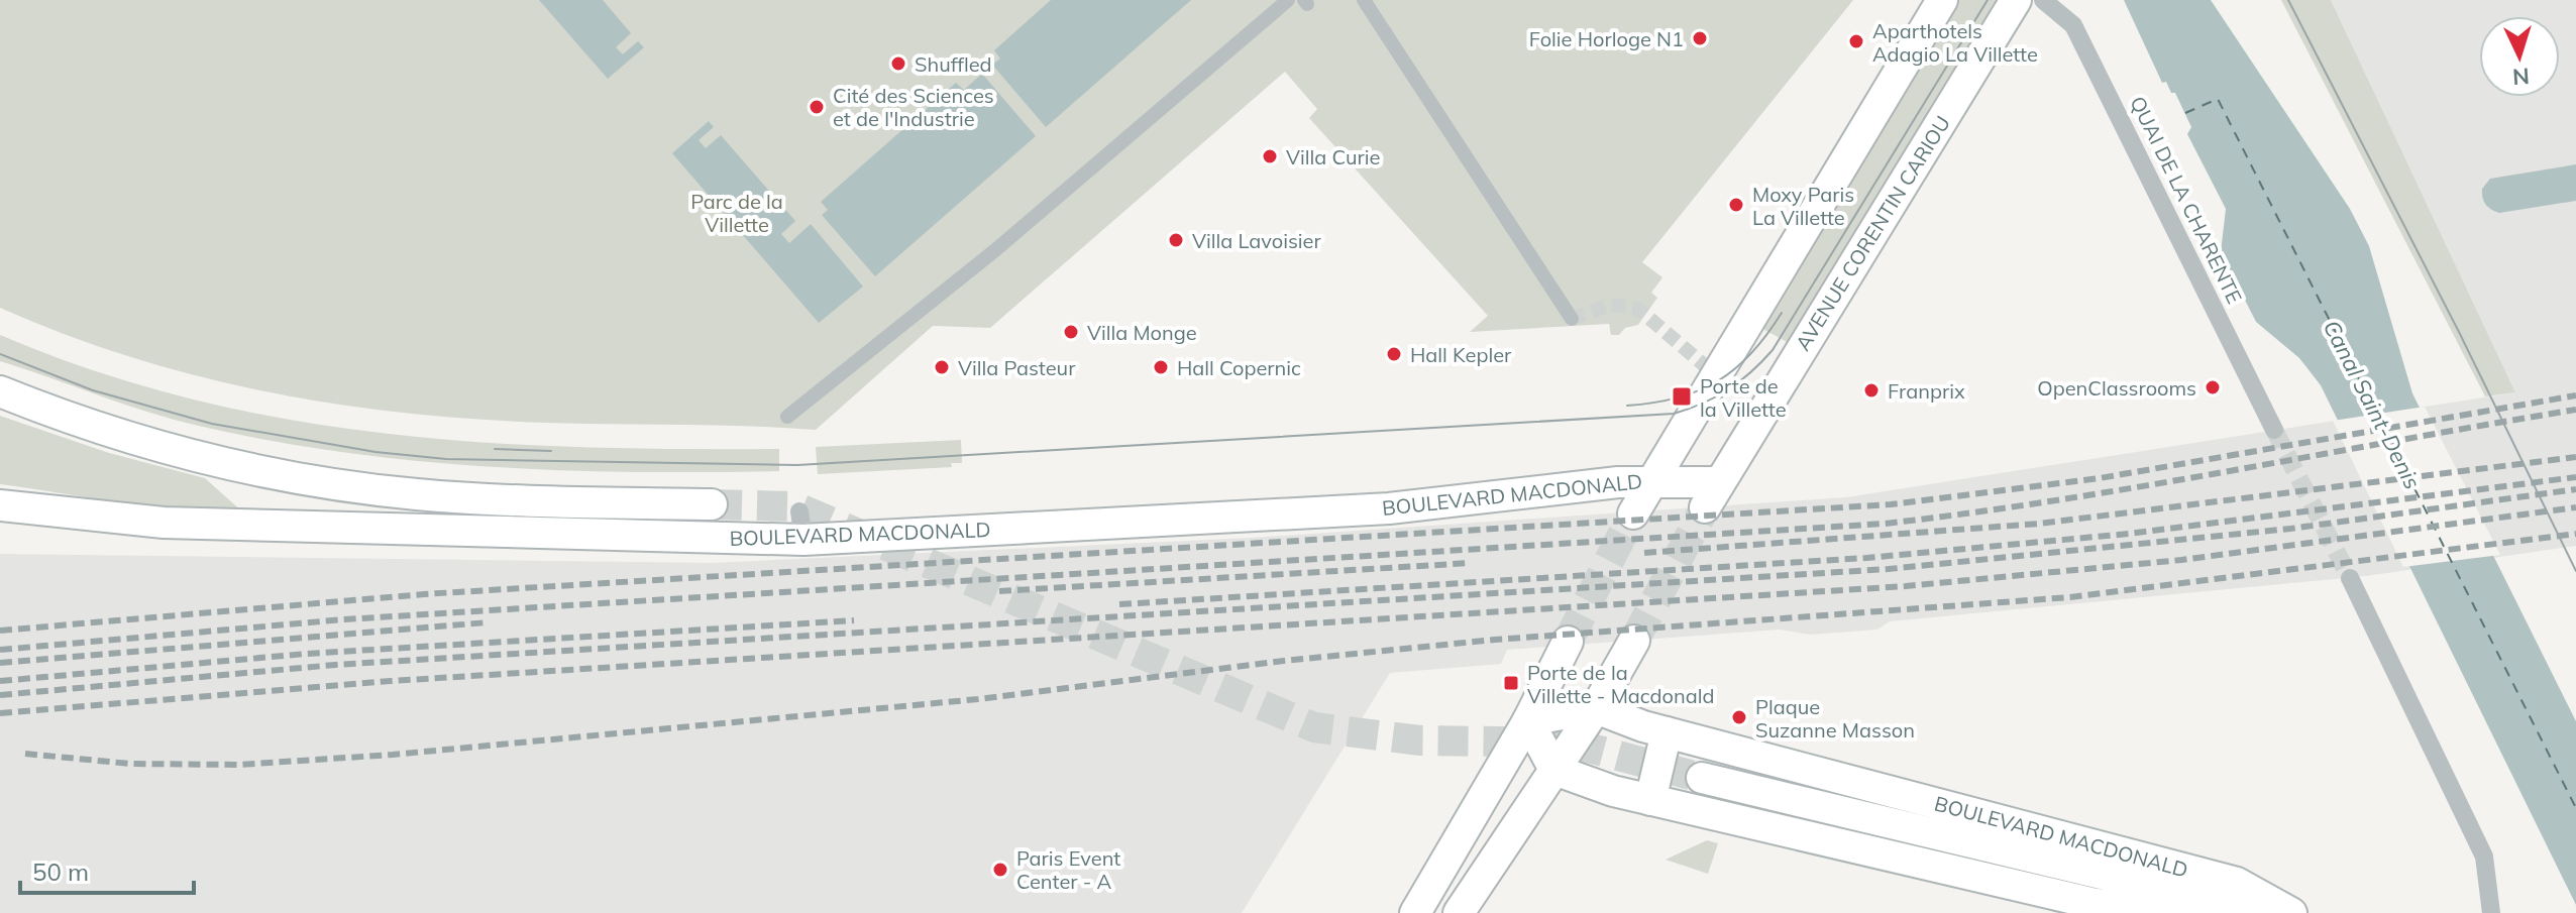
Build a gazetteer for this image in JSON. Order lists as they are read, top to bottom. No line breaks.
{"streets":{"main road":["AVENUE CORENTIN CARIOU","BOULEVARD MACDONALD"],"street":["QUAI DE LA CHARENTE"]},"crossings":[["AVENUE CORENTIN CARIOU","BOULEVARD MACDONALD"]],"water":["Canal Saint-Denis"],"parks":["Parc de la Villette"],"places":{"other":["Folie Horloge N1","Aparthotels Adagio La Villette","Shuffled","Cité des Sciences et de l'Industrie","Villa Curie","Moxy Paris La Villette","Villa Lavoisier","Villa Monge","Hall Kepler","Villa Pasteur","Hall Copernic","OpenClassrooms","Franprix","Plaque Suzanne Masson","Paris Event Center - A"],"transit":["Porte de la Villette","Porte de la Villette - Macdonald"]},"scale_bar":"50 m","north":"bottom"}
